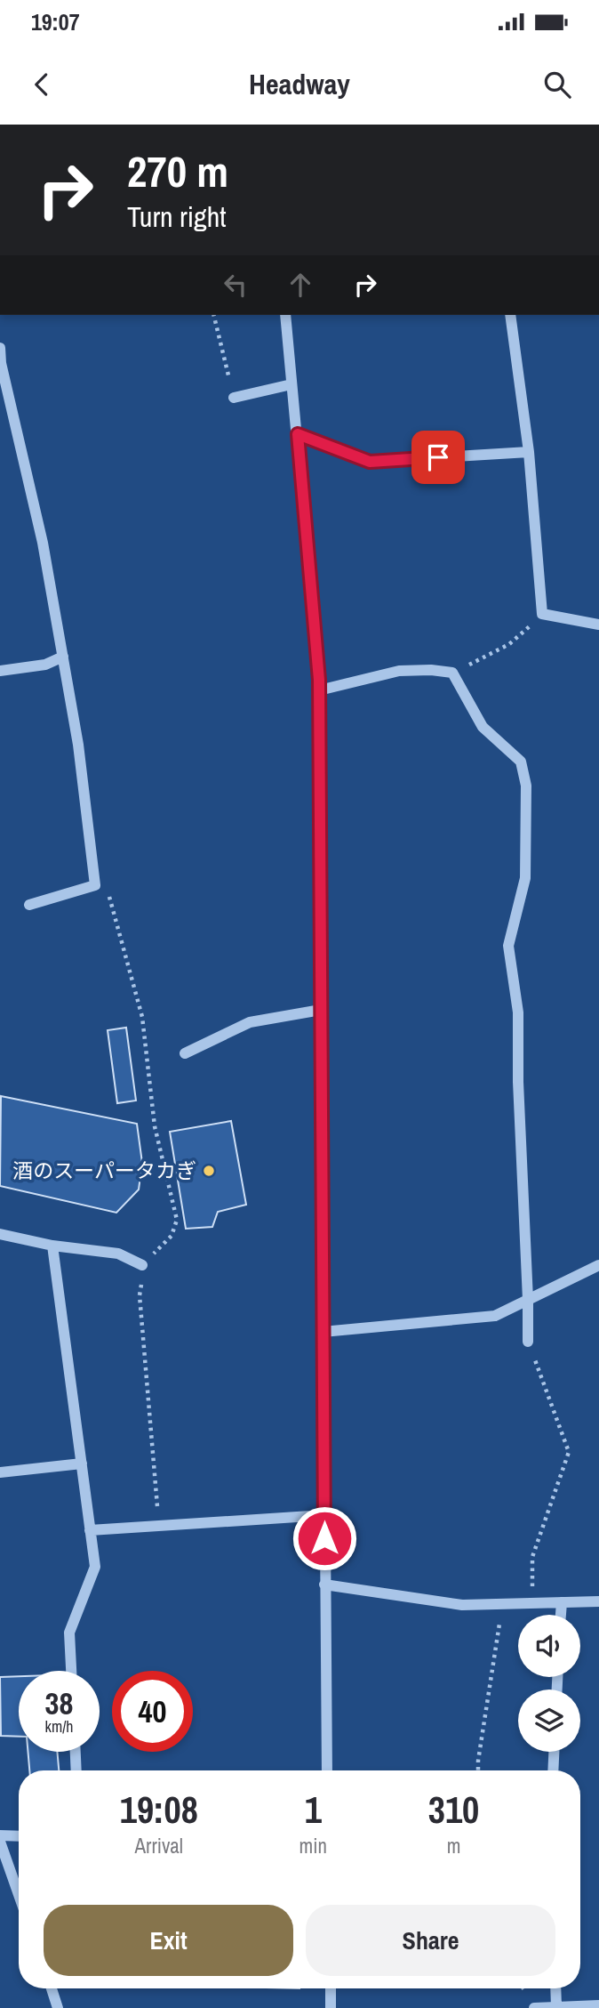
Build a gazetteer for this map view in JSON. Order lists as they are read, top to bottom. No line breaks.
{"places":["酒のスーパータカぎ"],"page":{"status":"19:07","header":"Headway","turn":["270 m","Turn right"],"speed":"38 km/h","limit":"40","eta":["19:08","Arrival","1","min","310","m"],"buttons":["Exit","Share"]}}
